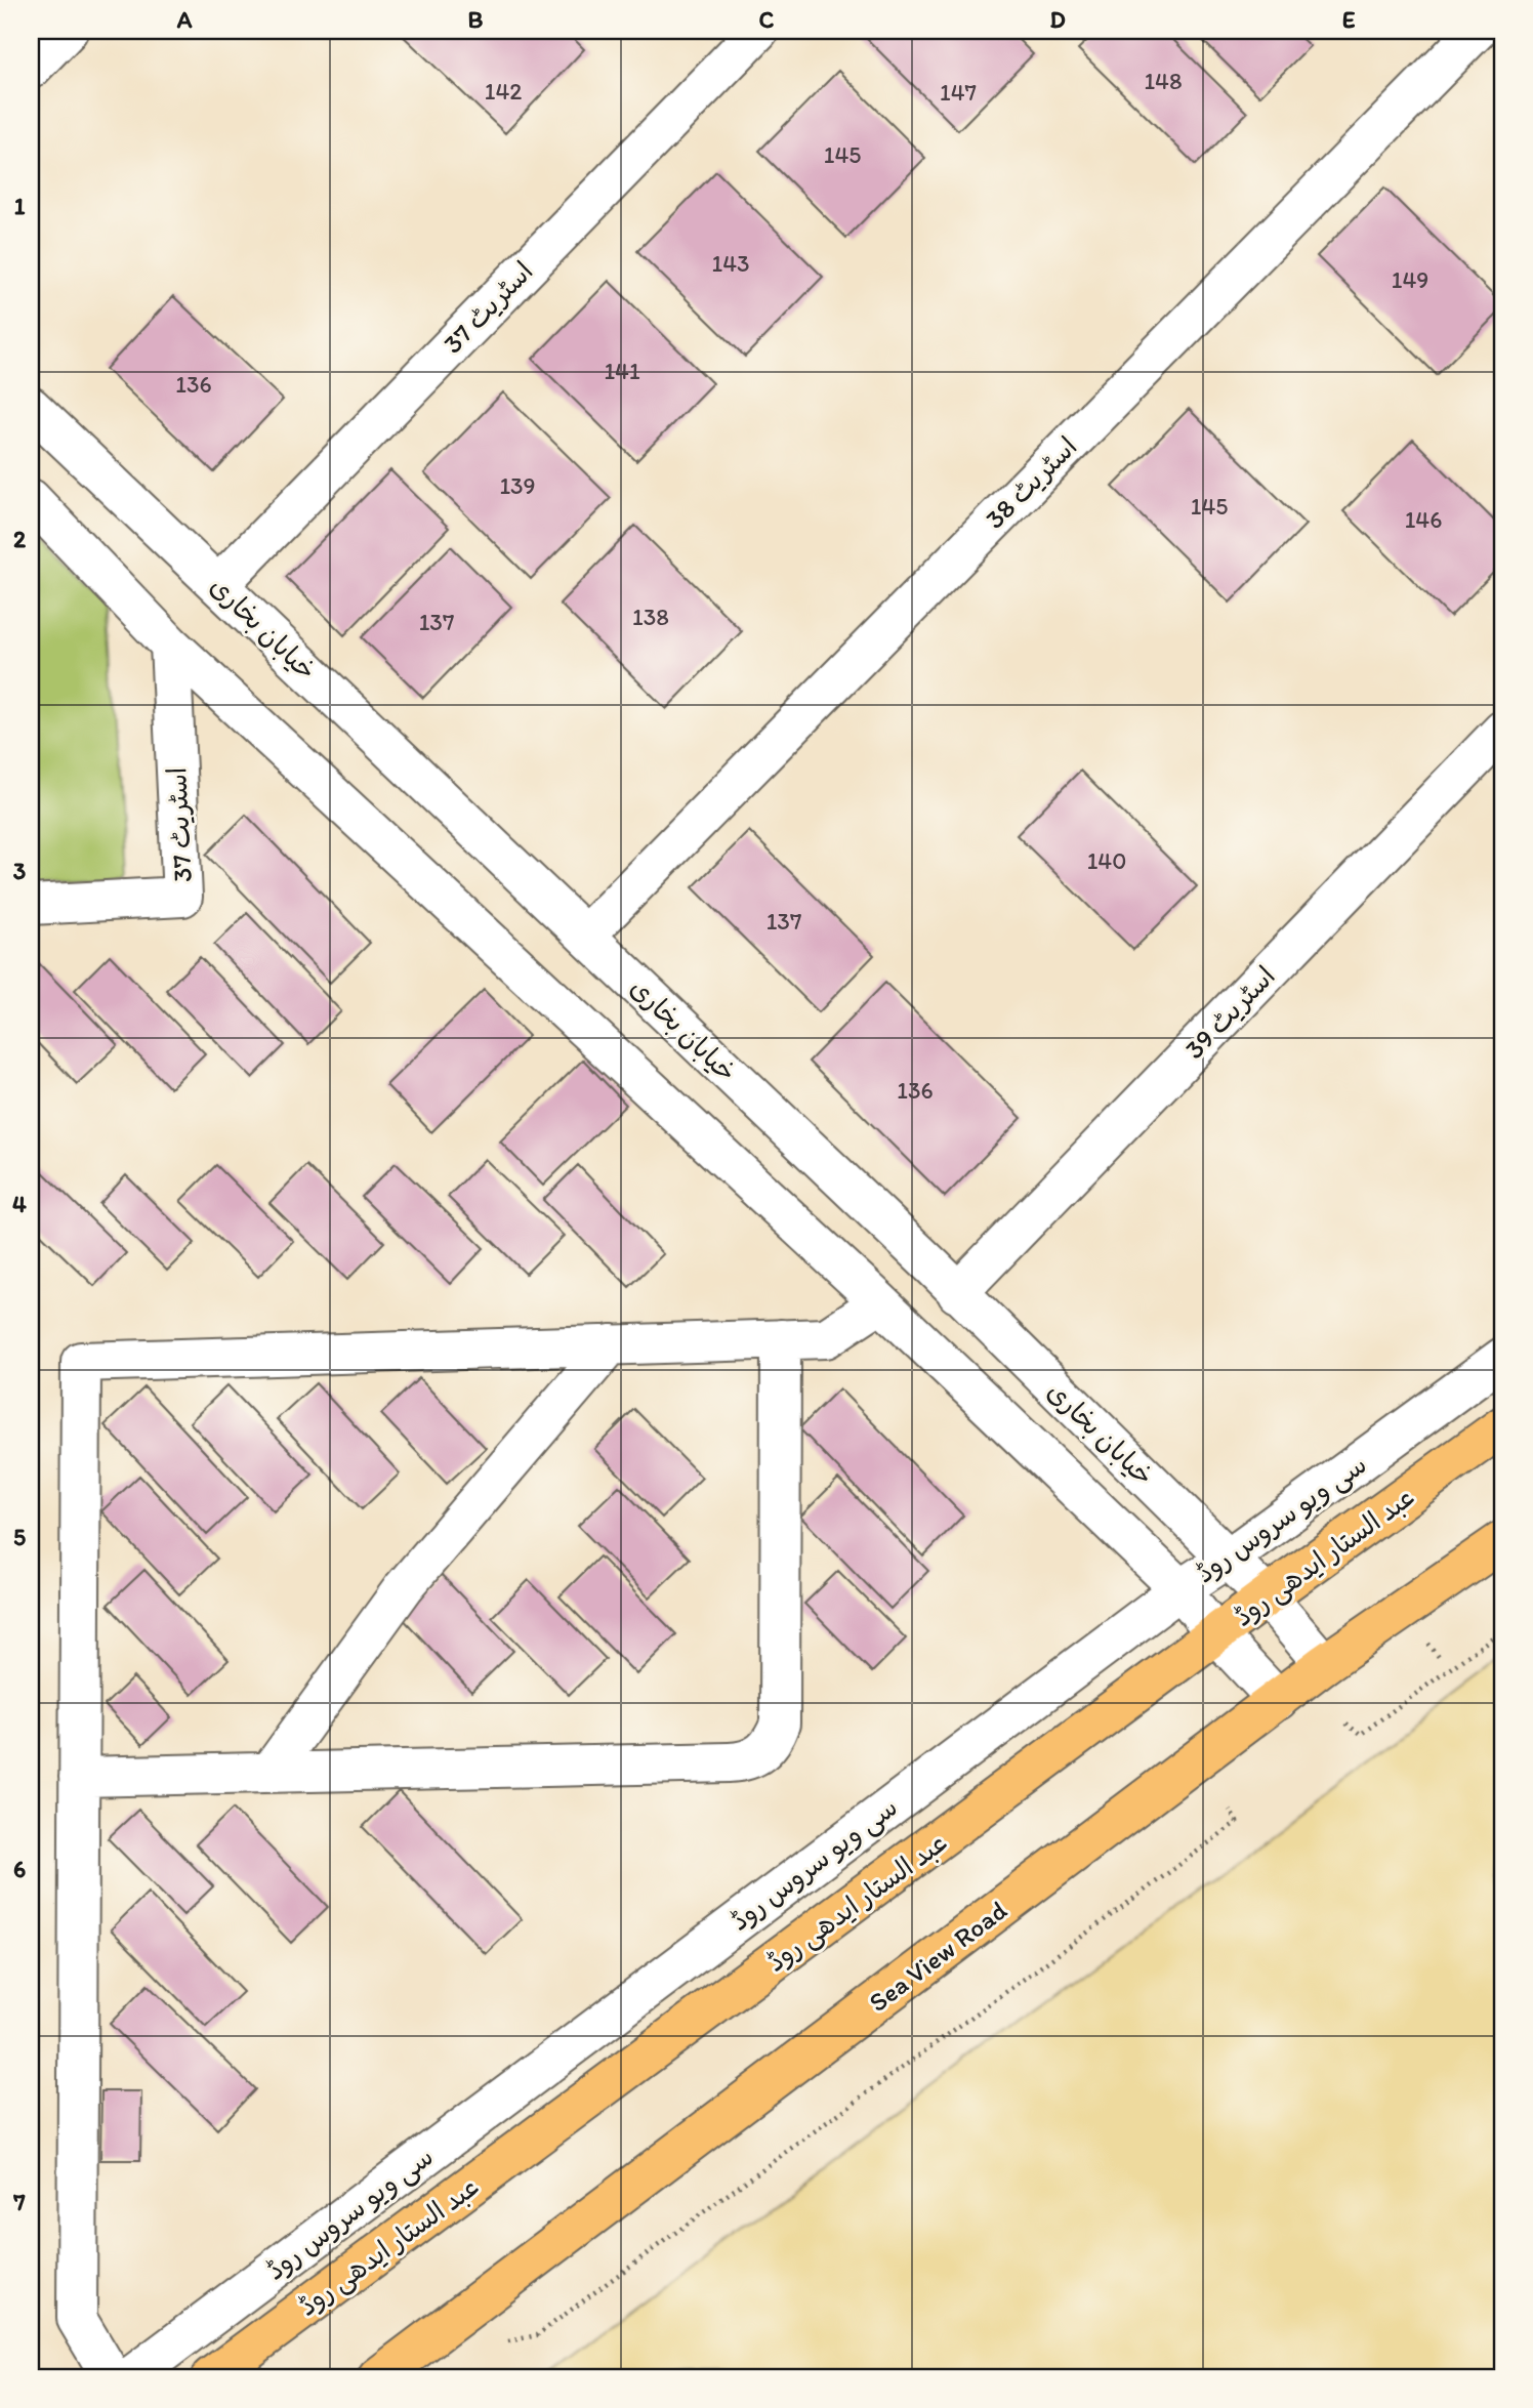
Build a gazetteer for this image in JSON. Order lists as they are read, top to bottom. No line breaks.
{"streets":{"main road":["عبد الستار ایدھی روڈ","Sea View Road"],"street":["اسٹریٹ 37","اسٹریٹ 38","خیابان بخاری","اسٹریٹ 39","سی ویو سروس روڈ"]},"crossings":[["اسٹریٹ 37","خیابان بخاری"],["اسٹریٹ 38","خیابان بخاری"],["خیابان بخاری","اسٹریٹ 39"],["خیابان بخاری","سی ویو سروس روڈ"],["خیابان بخاری","عبد الستار ایدھی روڈ"],["خیابان بخاری","Sea View Road"]],"house_numbers":["148","142","147","145","143","149","141","136","139","145","146","138","137","140","137","136"],"grid":{"columns":["A","B","C","D","E"],"rows":["1","2","3","4","5","6","7"]}}
